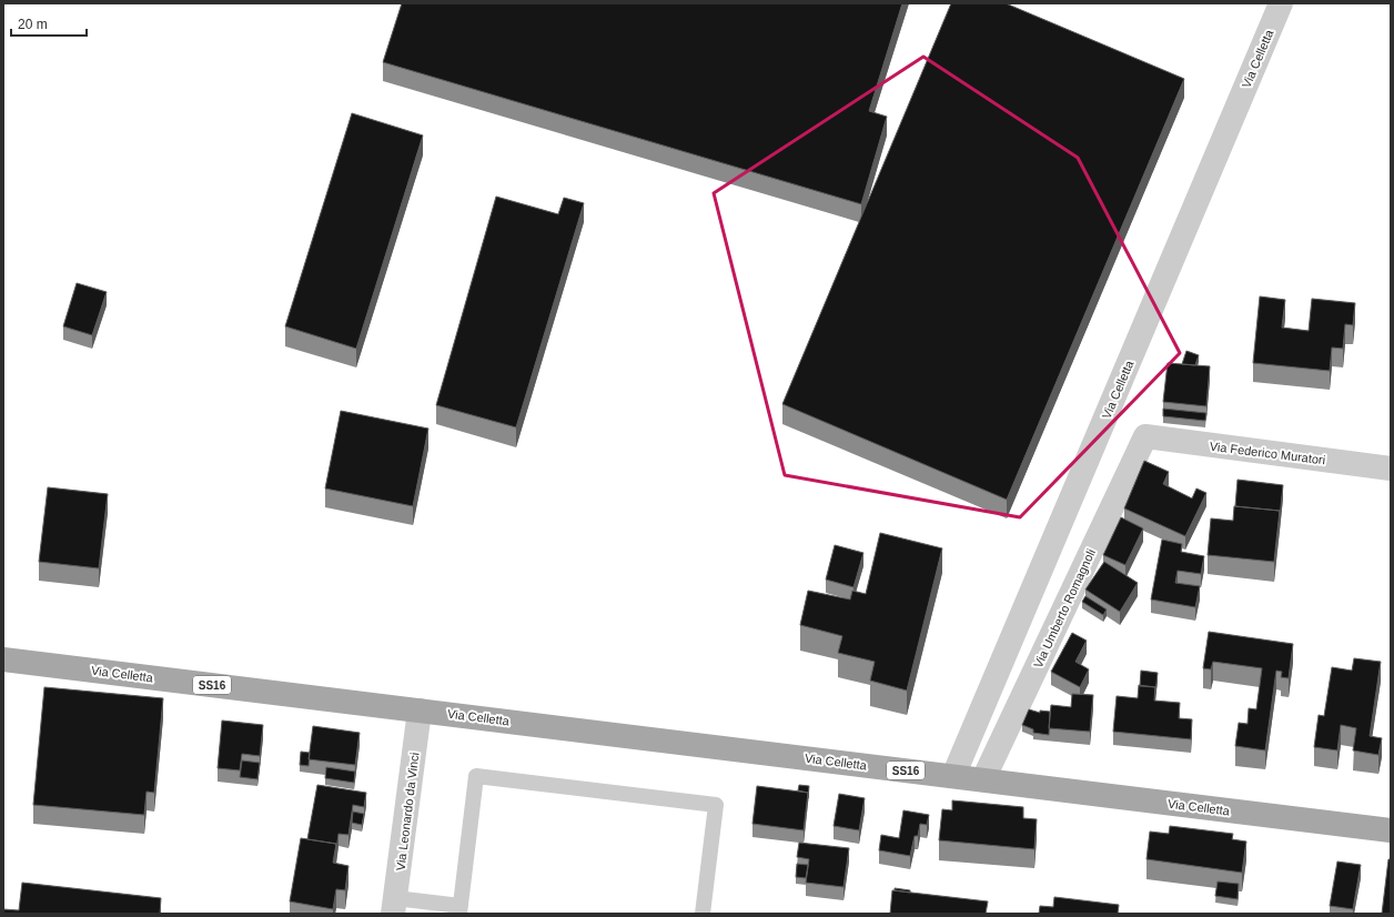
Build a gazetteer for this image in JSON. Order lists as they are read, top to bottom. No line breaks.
{"streets":{"main road":["Via Celletta","SS16"],"street":["Via Federico Muratori","Via Umberto Romagnoli","Via Leonardo da Vinci"]},"crossings":[["Via Celletta","Via Umberto Romagnoli"],["Via Celletta","Via Leonardo da Vinci"],["Via Federico Muratori","Via Umberto Romagnoli"]],"scale_bar":"20 m"}
